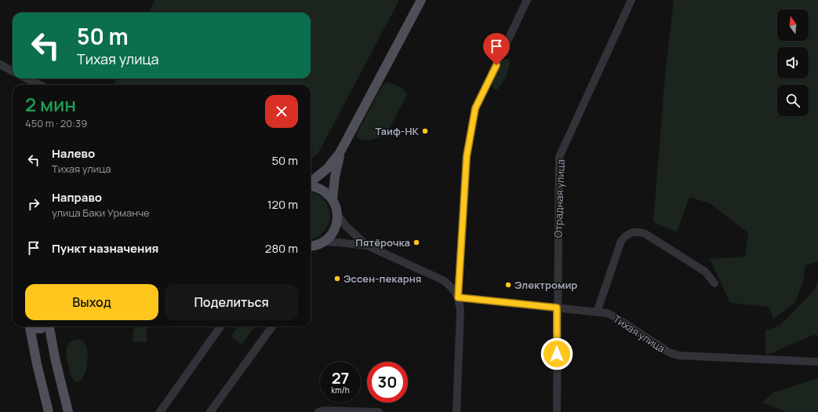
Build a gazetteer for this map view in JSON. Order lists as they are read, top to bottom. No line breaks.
{"streets":{"street":["Отрадная улица","Тихая улица"]},"crossings":[["Отрадная улица","Тихая улица"]],"places":["Таиф-НК","Пятёрочка","Эссен-пекарня","Электромир"],"north":"top","page":{"turn":["50 m","Тихая улица"],"heading":["2 мин","450 m · 20:39"],"list":[{"name":"Налево","note":"Тихая улица","value":"50 m"},{"name":"Направо","note":"улица Баки Урманче","value":"120 m"},{"name":"Пункт назначения","value":"280 m"}],"buttons":["Выход","Поделиться"],"speed":"27 km/h","limit":"30"}}
